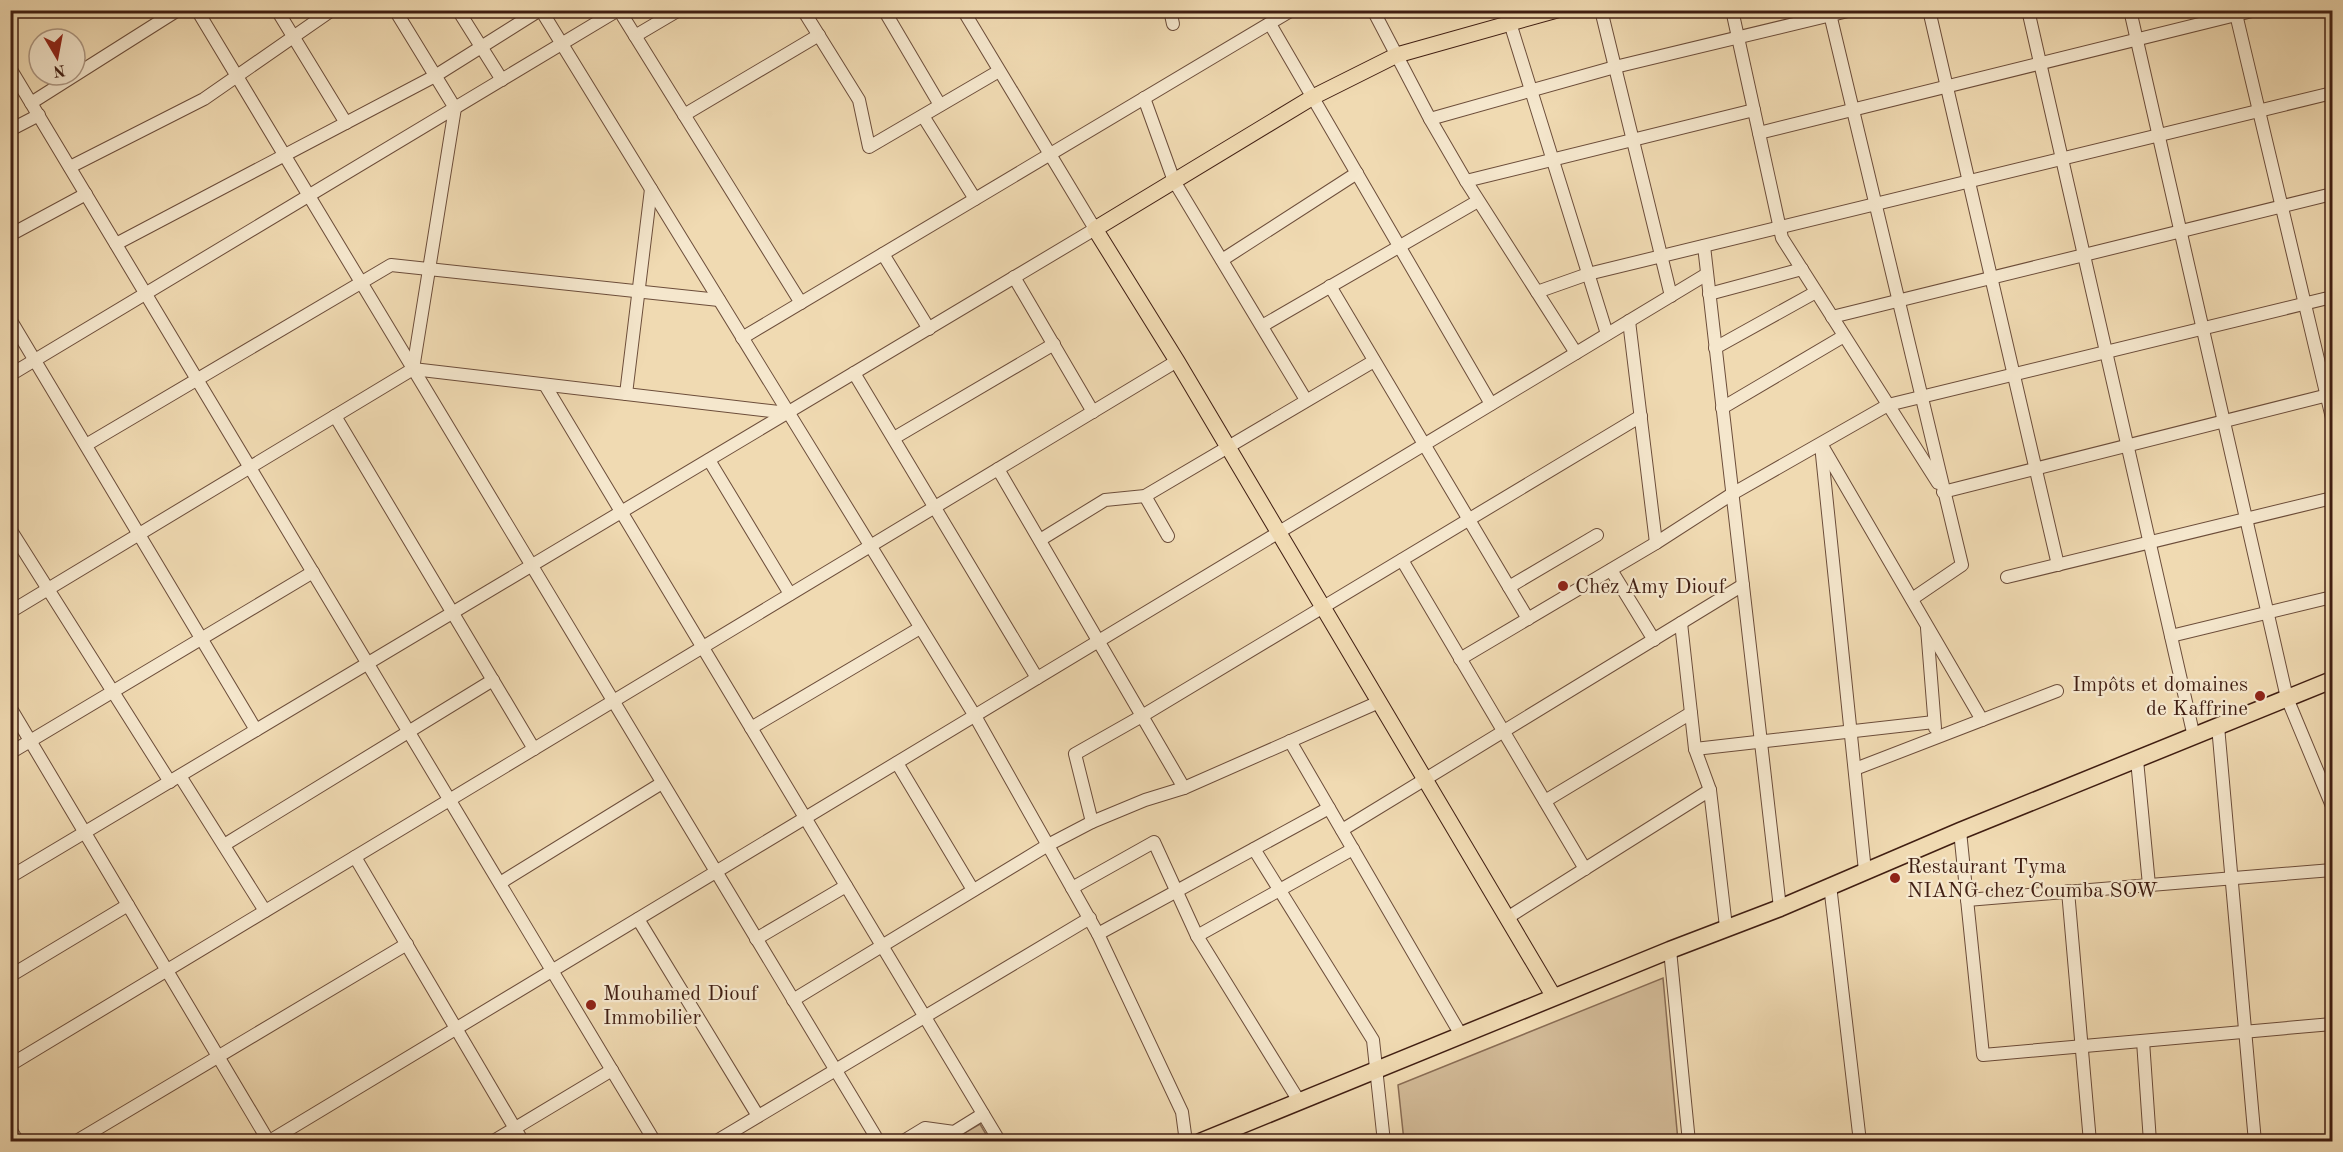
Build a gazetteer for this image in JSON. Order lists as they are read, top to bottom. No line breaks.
{"places":["Chez Amy Diouf","Impôts et domaines de Kaffrine","Restaurant Tyma NIANG chez Coumba SOW","Mouhamed Diouf Immobilier"],"north":"bottom"}
